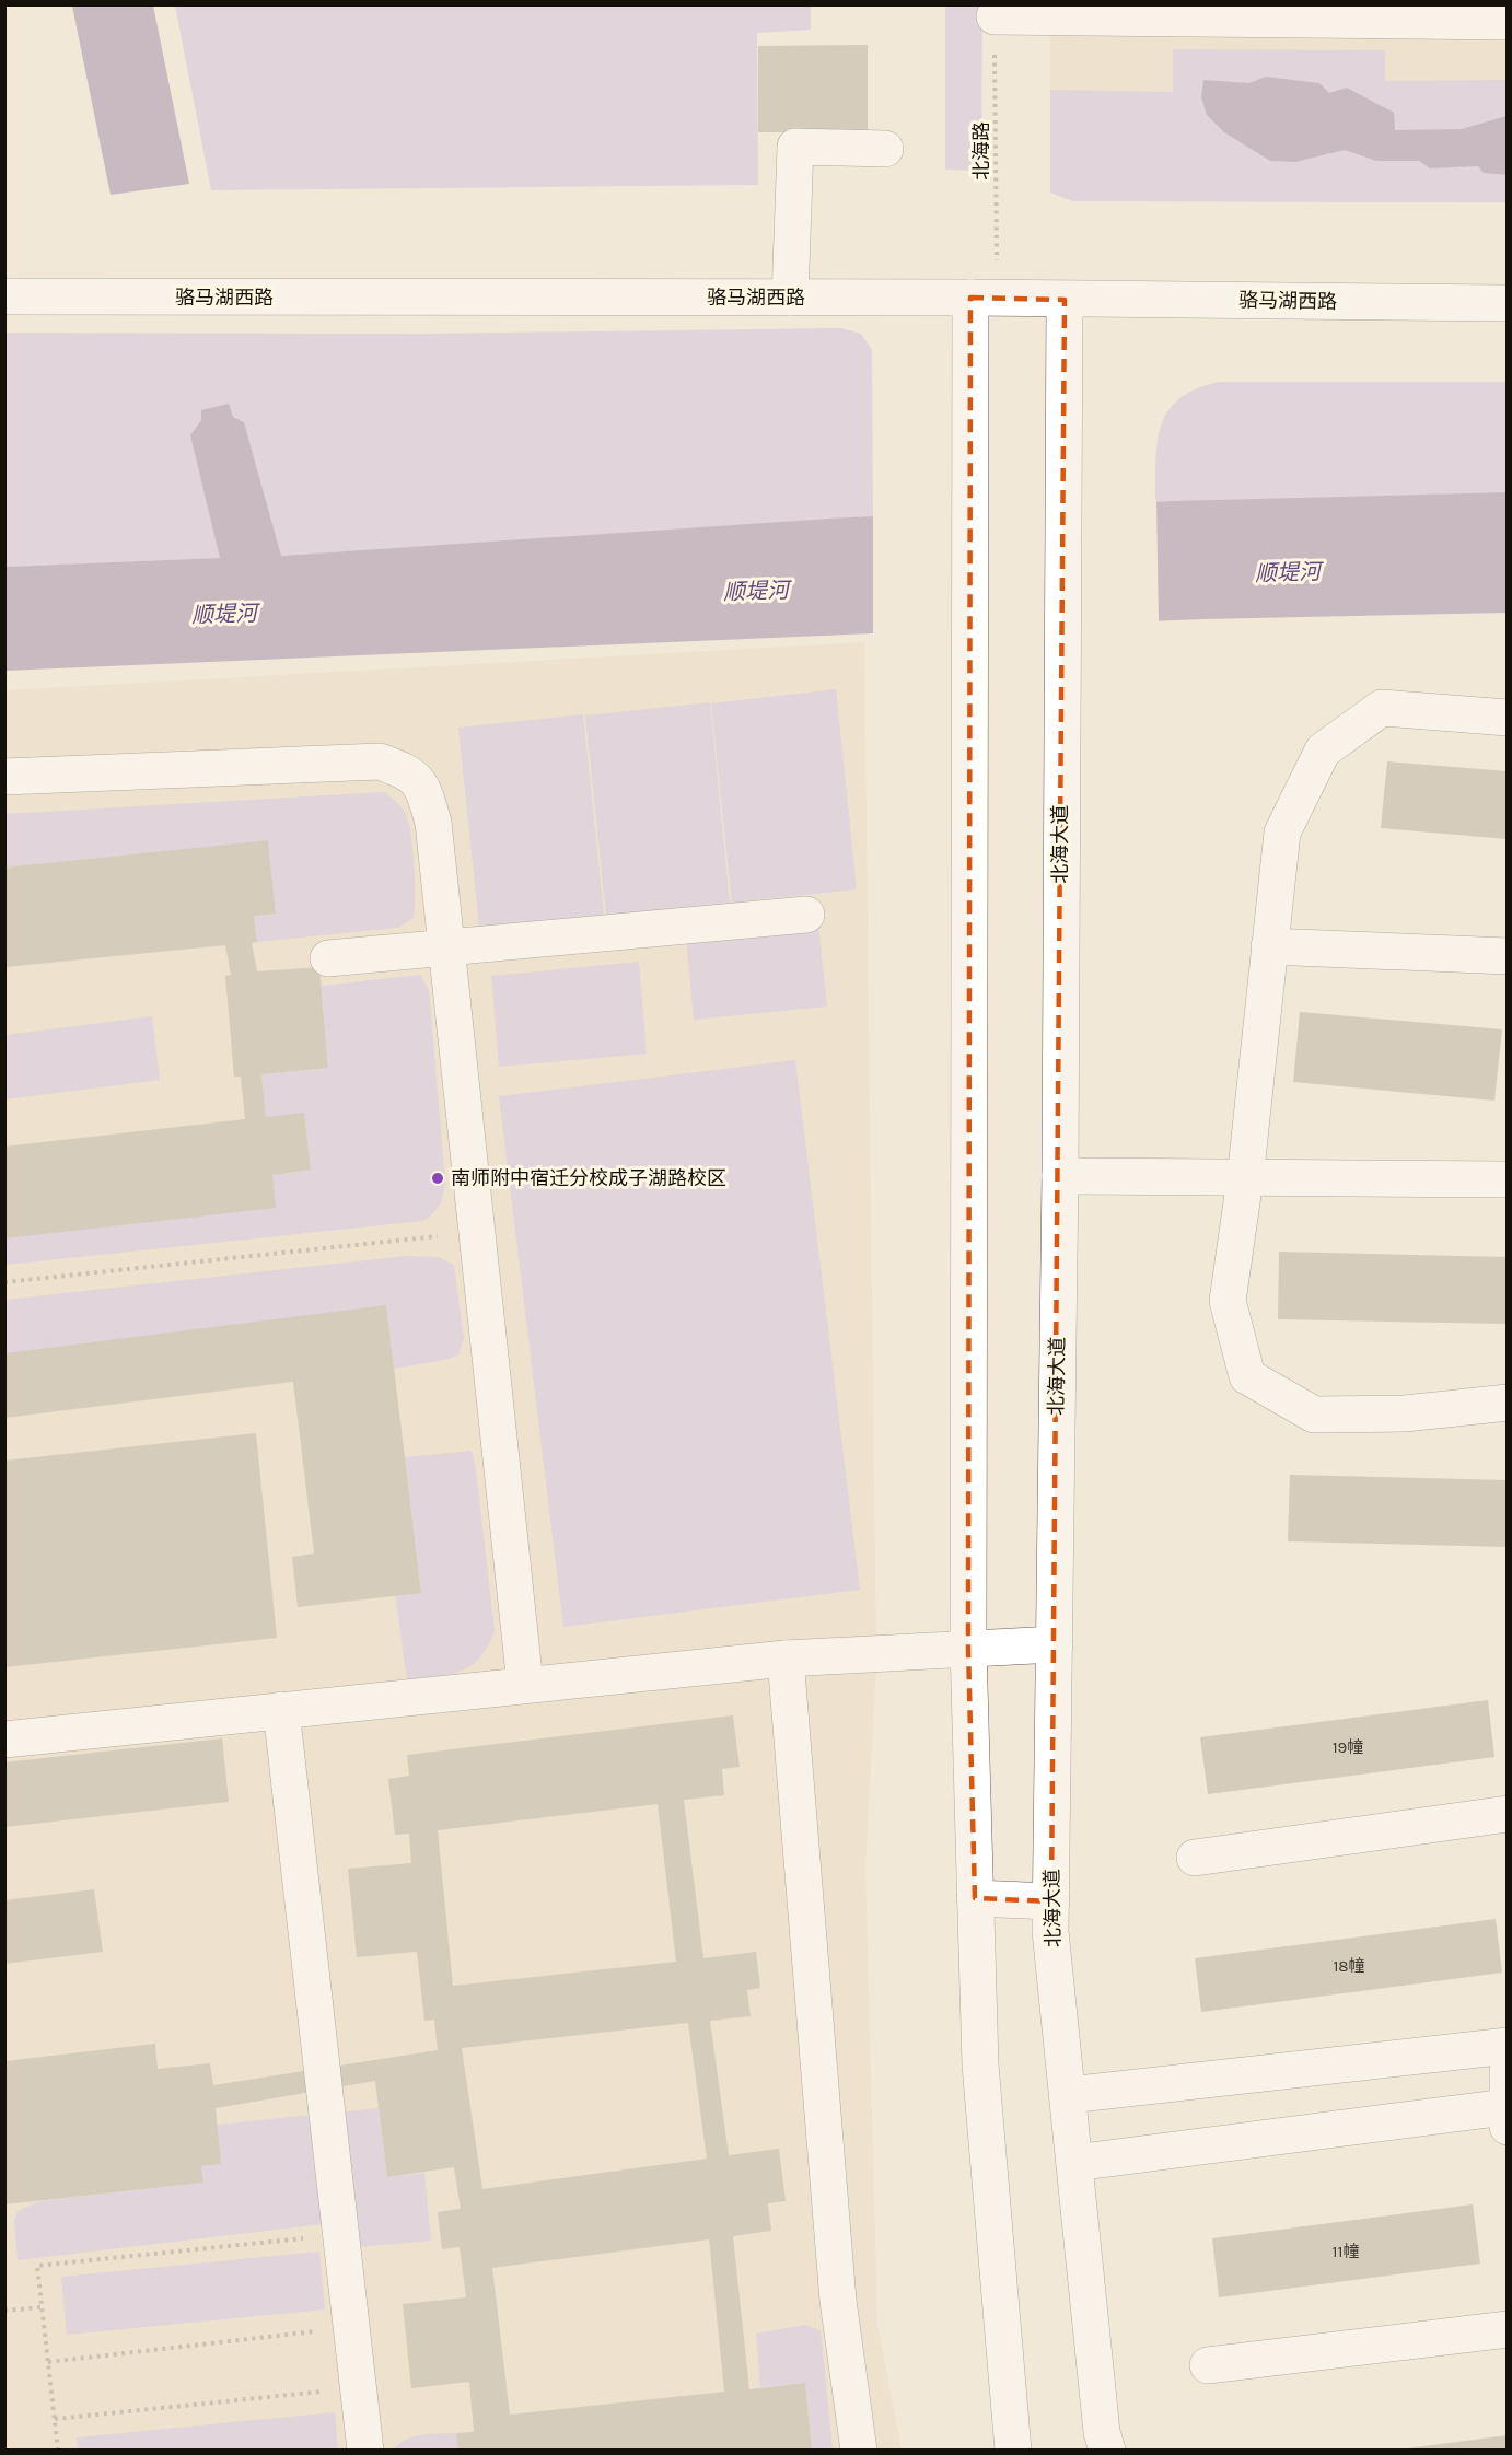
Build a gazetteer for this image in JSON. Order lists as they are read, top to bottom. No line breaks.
{"streets":{"street":["骆马湖西路","北海大道"],"path":["北海路"]},"crossings":[["北海路","骆马湖西路"],["骆马湖西路","北海大道"]],"water":["顺堤河"],"places":["南师附中宿迁分校成子湖路校区"],"house_numbers":["19幢","18幢","11幢"]}
